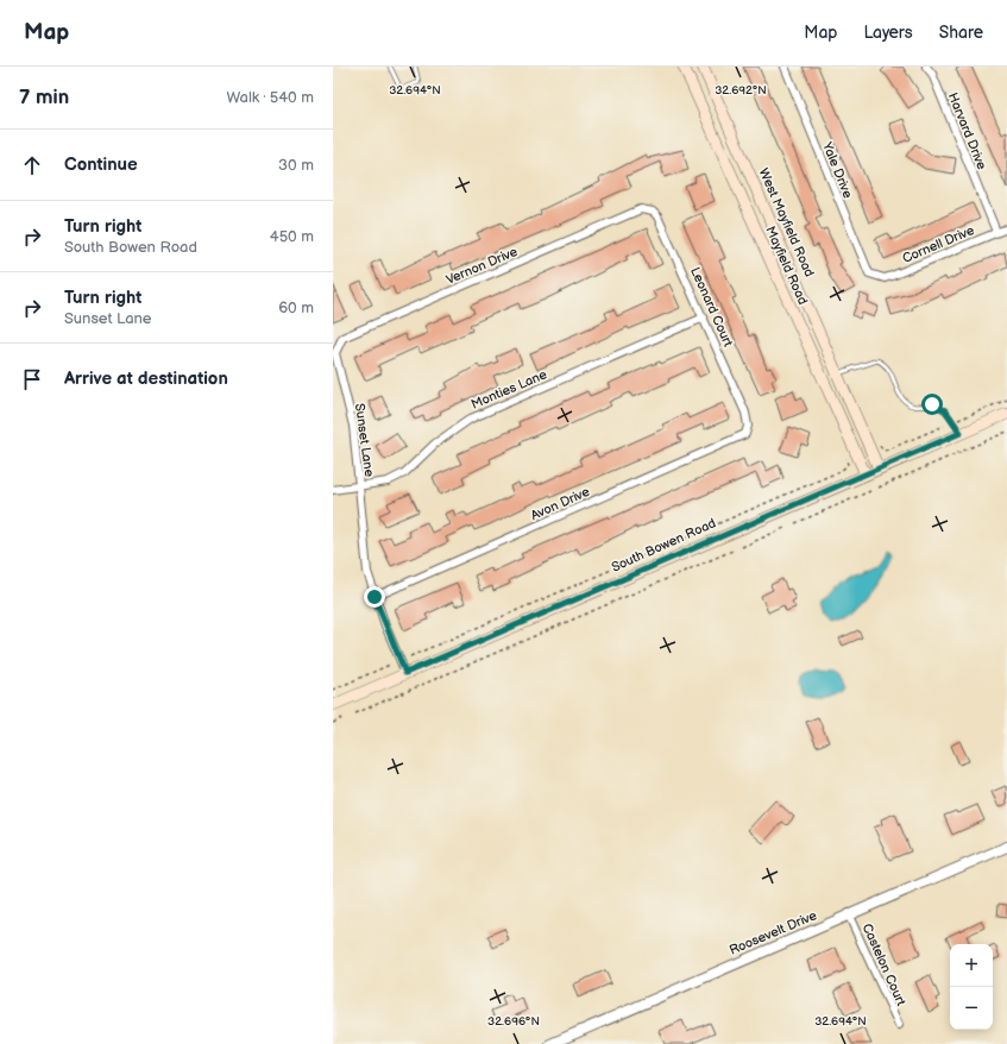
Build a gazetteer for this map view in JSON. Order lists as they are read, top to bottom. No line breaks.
{"streets":{"main road":["West Mayfield Road","Mayfield Road","South Bowen Road"],"street":["Harvard Drive","Yale Drive","Cornell Drive","Vernon Drive","Leonard Court","Monties Lane","Sunset Lane","Avon Drive","Roosevelt Drive","Castelon Court"]},"crossings":[["Harvard Drive","Cornell Drive"],["Yale Drive","Cornell Drive"],["West Mayfield Road","South Bowen Road"],["Vernon Drive","Leonard Court"],["Vernon Drive","Sunset Lane"],["Mayfield Road","South Bowen Road"],["Leonard Court","Monties Lane"],["Leonard Court","Avon Drive"],["Monties Lane","Sunset Lane"],["Sunset Lane","Avon Drive"],["Sunset Lane","South Bowen Road"],["Roosevelt Drive","Castelon Court"]],"page":{"header":"Map","nav":["Map","Layers","Share"],"heading":["7 min","Walk · 540 m"],"list":[["Continue","30 m"],["Turn right","South Bowen Road","450 m"],["Turn right","Sunset Lane","60 m"],"Arrive at destination"],"map_buttons":["+","−"]},"coordinates":["32.694°N","32.692°N","32.696°N"]}
